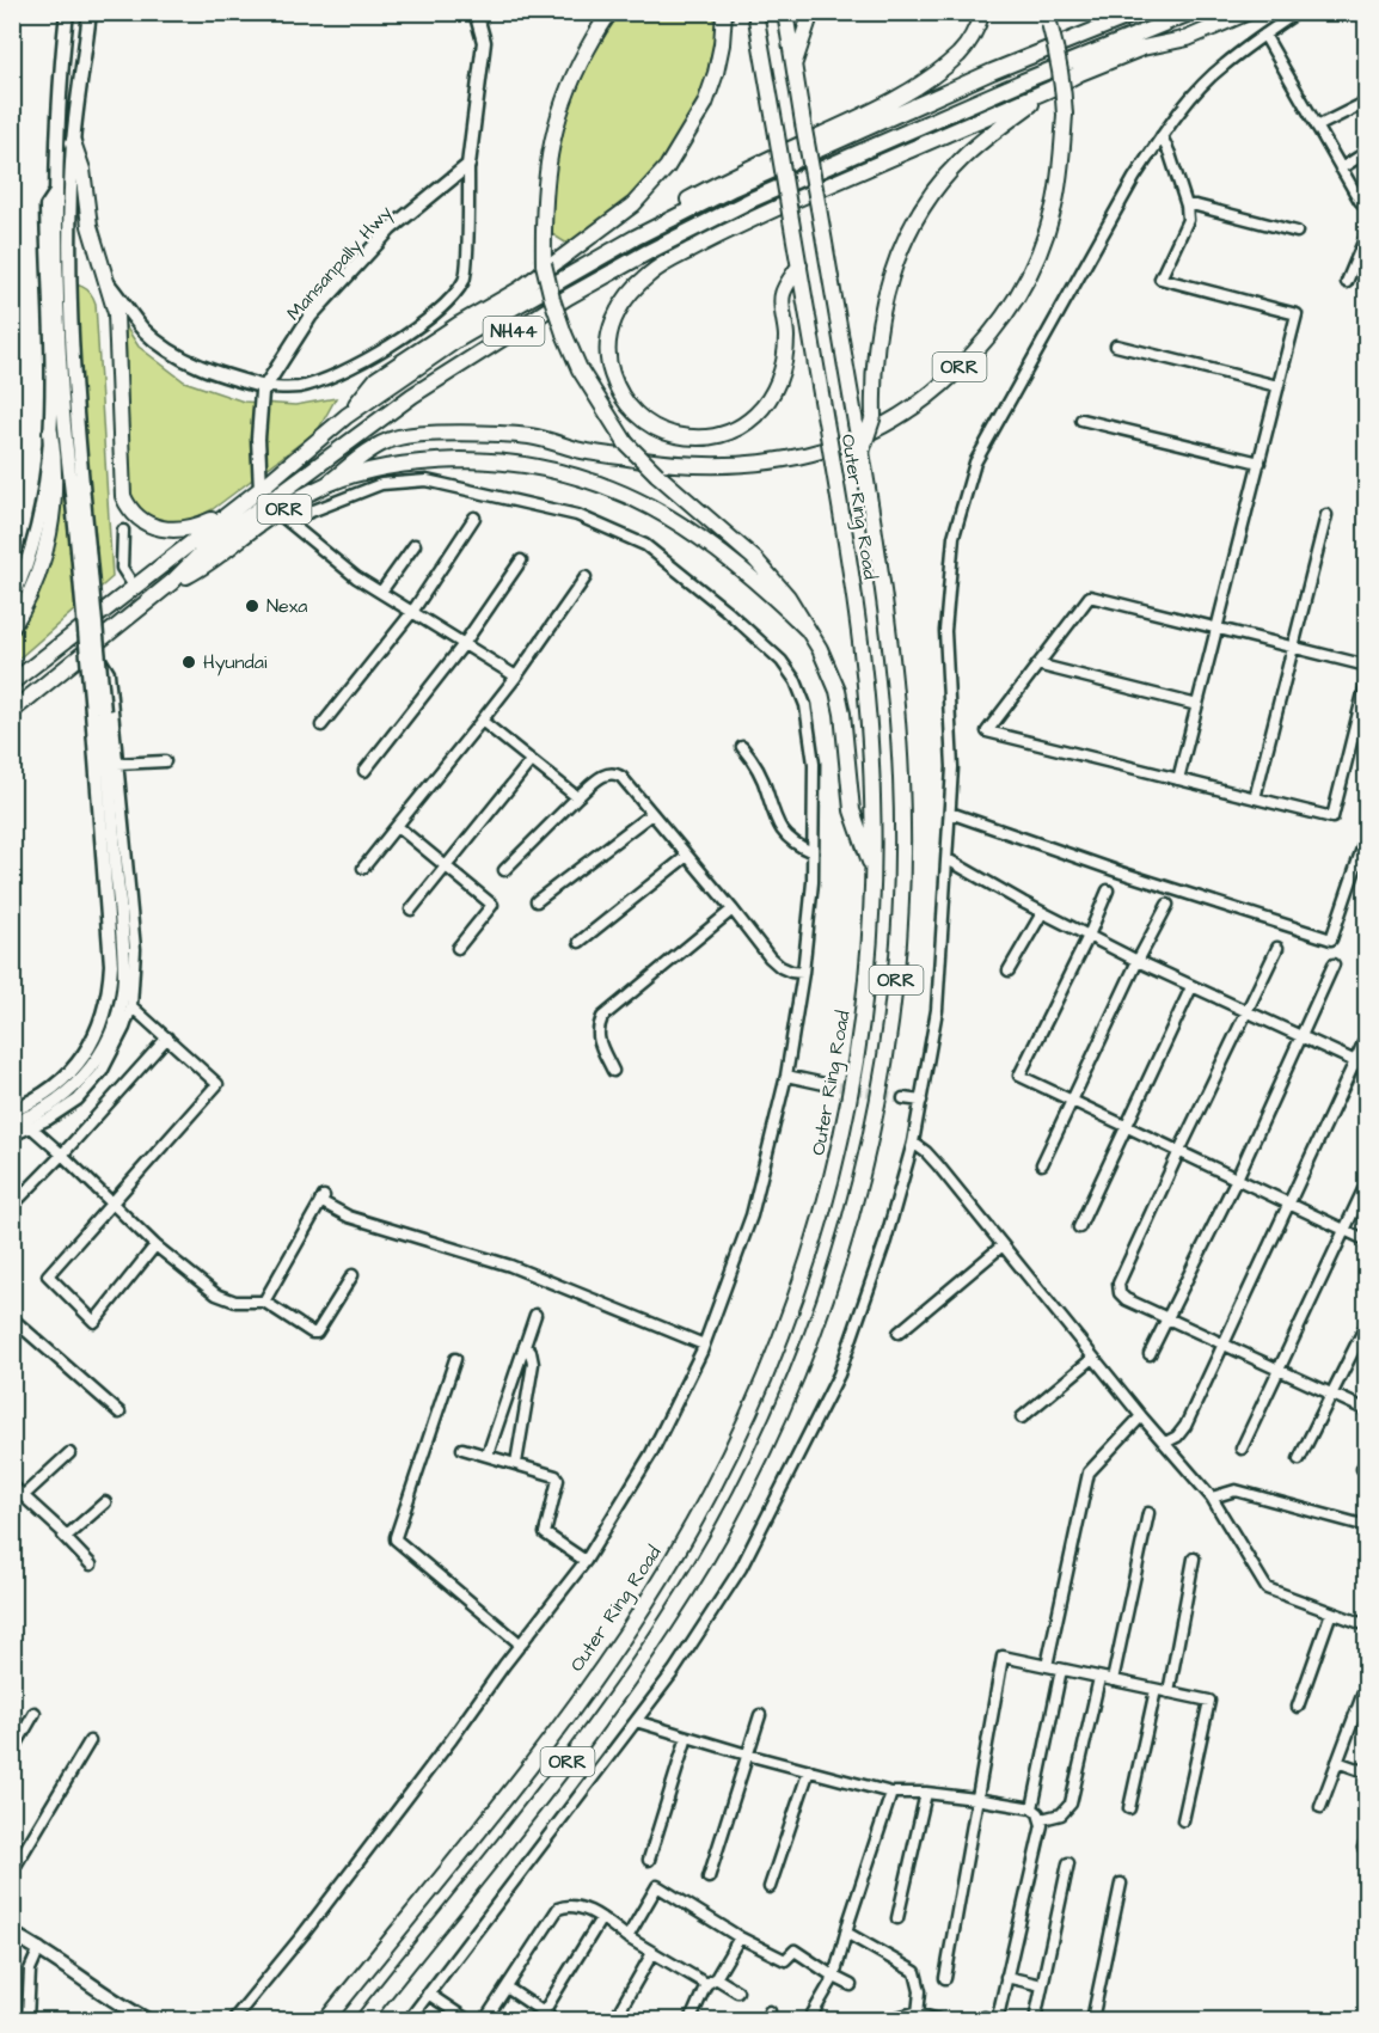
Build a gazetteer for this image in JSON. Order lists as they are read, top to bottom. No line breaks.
{"streets":{"highway":["NH44","ORR","Outer Ring Road"],"main road":["Mansanpally Hwy"]},"crossings":[["Mansanpally Hwy","NH44"],["NH44","ORR"],["ORR","Outer Ring Road"]],"places":["Nexa","Hyundai"]}
